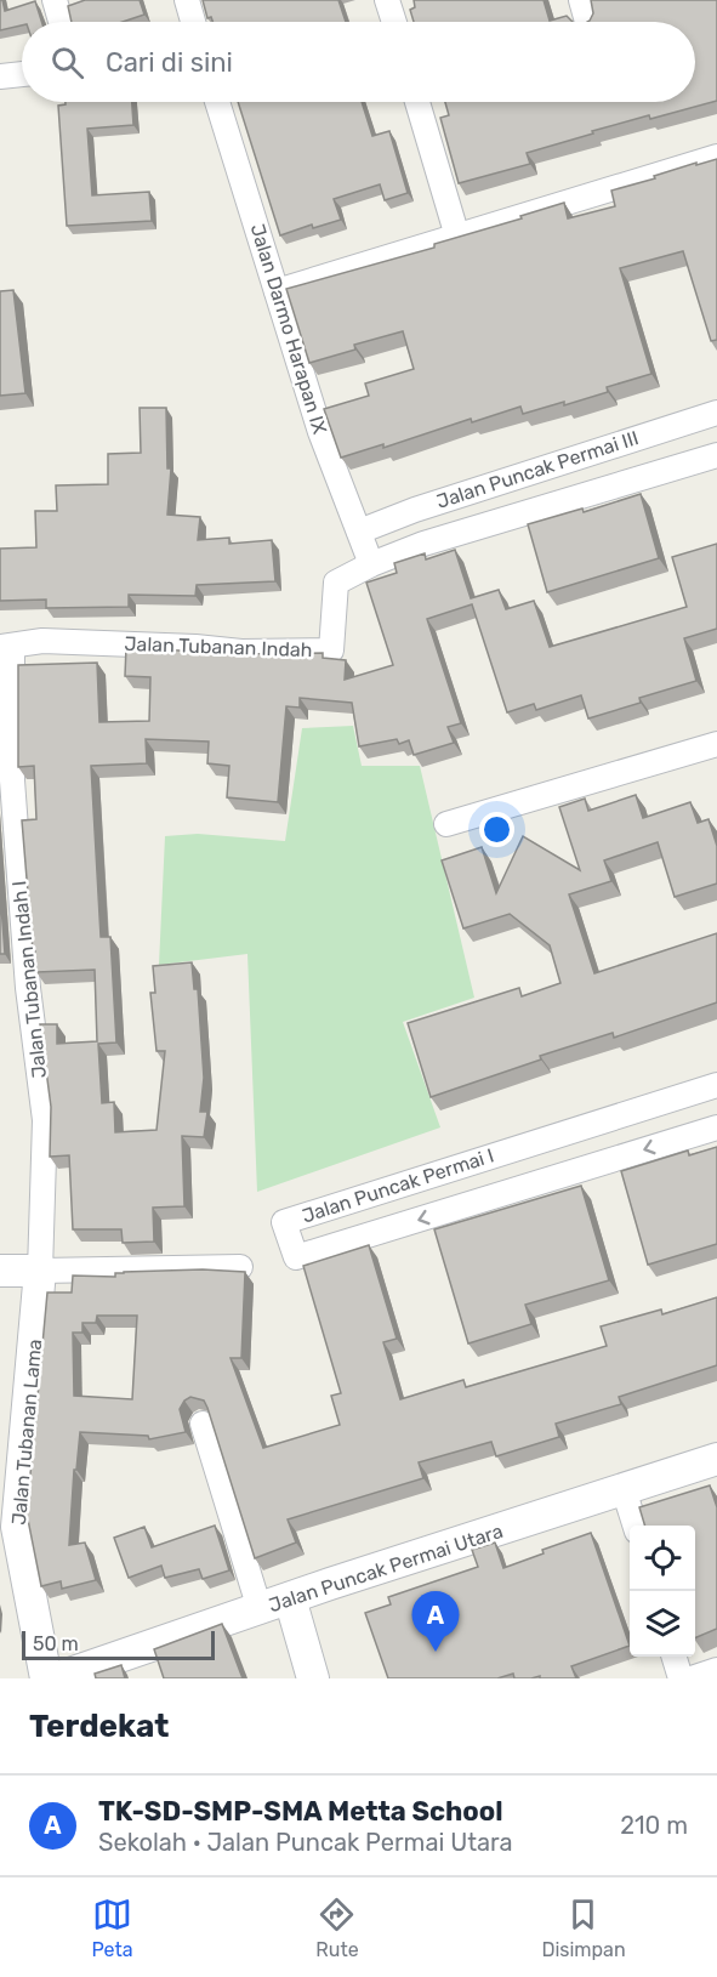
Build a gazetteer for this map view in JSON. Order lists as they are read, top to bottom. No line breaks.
{"streets":{"street":["Jalan Darmo Harapan IX","Jalan Puncak Permai III","Jalan Tubanan Indah","Jalan Tubanan Indah I","Jalan Puncak Permai I","Jalan Tubanan Lama","Jalan Puncak Permai Utara"]},"crossings":[["Jalan Darmo Harapan IX","Jalan Puncak Permai III"],["Jalan Darmo Harapan IX","Jalan Tubanan Indah"],["Jalan Puncak Permai III","Jalan Tubanan Indah"],["Jalan Tubanan Indah","Jalan Tubanan Indah I"],["Jalan Tubanan Indah I","Jalan Tubanan Lama"]],"scale_bar":"50 m","page":{"search":"Cari di sini","pins":"A","scale":"50 m","heading":"Terdekat","list":[{"mark":"A","name":"TK-SD-SMP-SMA Metta School","note":"Sekolah · Jalan Puncak Permai Utara","value":"210 m"}],"nav":["Peta","Rute","Disimpan"]}}
